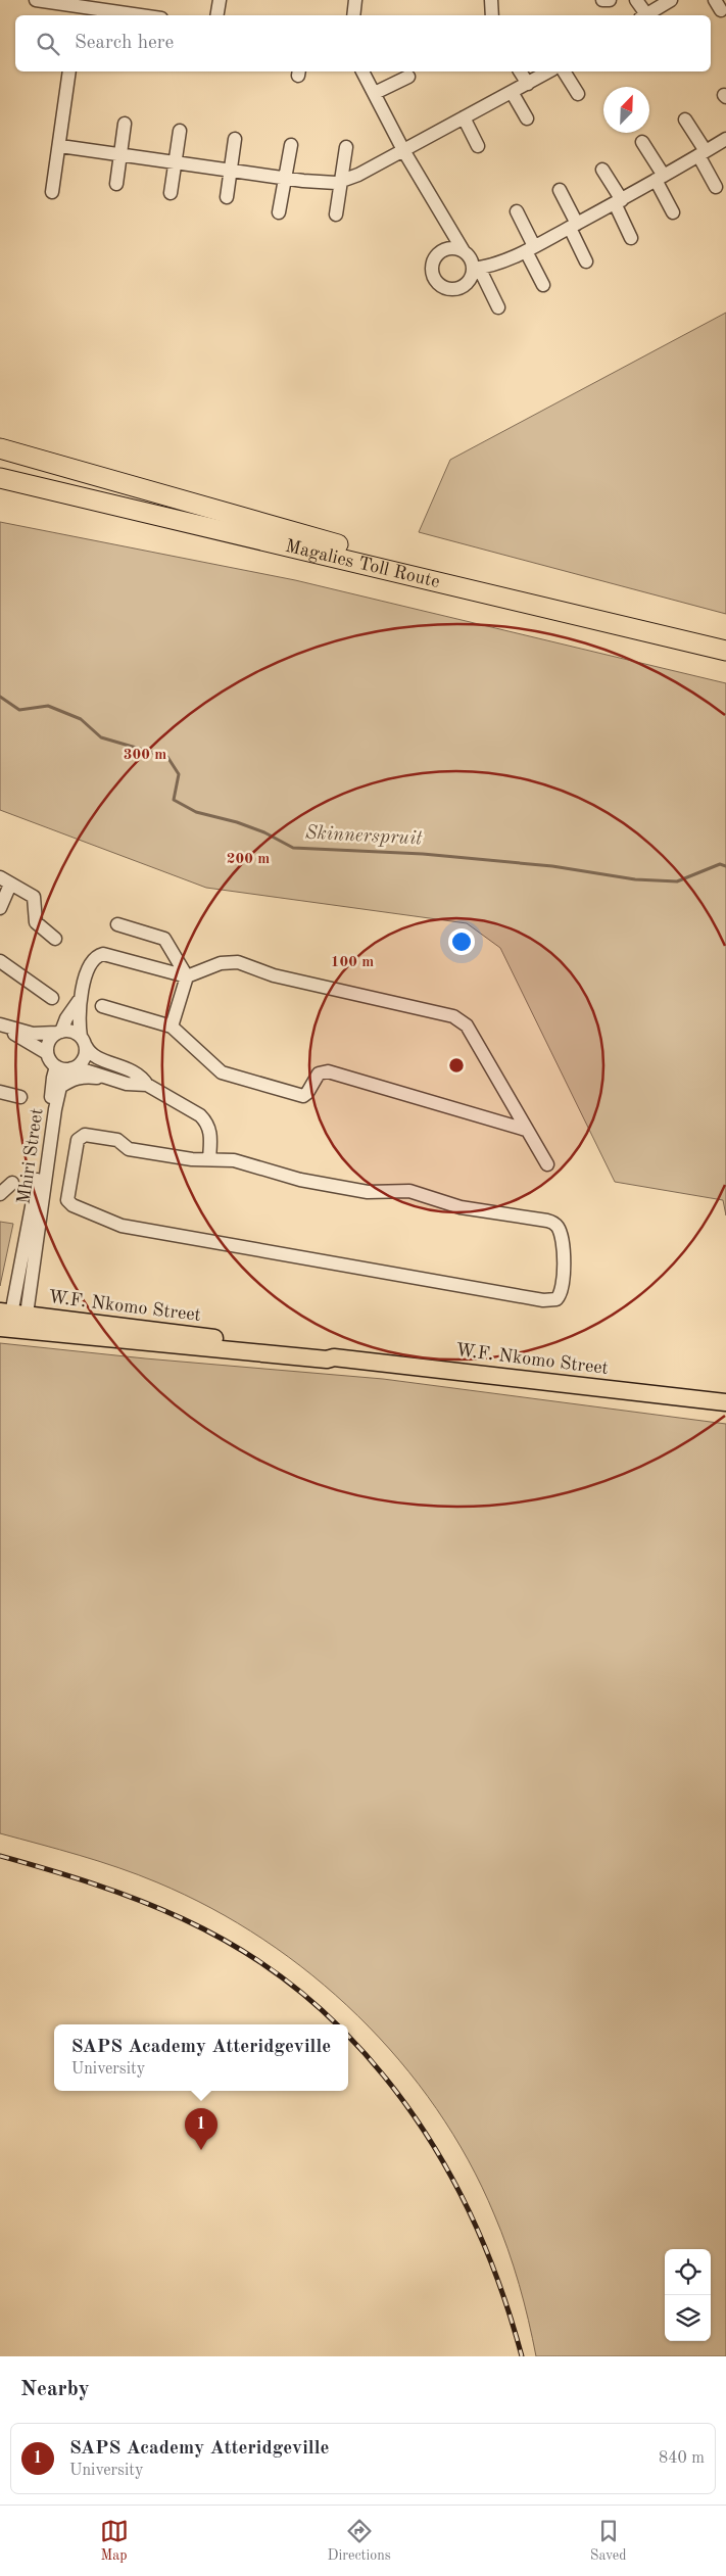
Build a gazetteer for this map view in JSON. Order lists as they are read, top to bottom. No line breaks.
{"streets":{"highway":["Magalies Toll Route"],"main road":["W.F. Nkomo Street"],"street":["Mhiri Street"]},"crossings":[["Mhiri Street","W.F. Nkomo Street"]],"water":["Skinnerspruit"],"north":"top right","page":{"search":"Search here","popup":["SAPS Academy Atteridgeville","University"],"pins":"1","heading":"Nearby","list":[{"mark":"1","name":"SAPS Academy Atteridgeville","note":"University","value":"840 m"}],"nav":["Map","Directions","Saved"]},"rings":["300 m","200 m","100 m"]}
